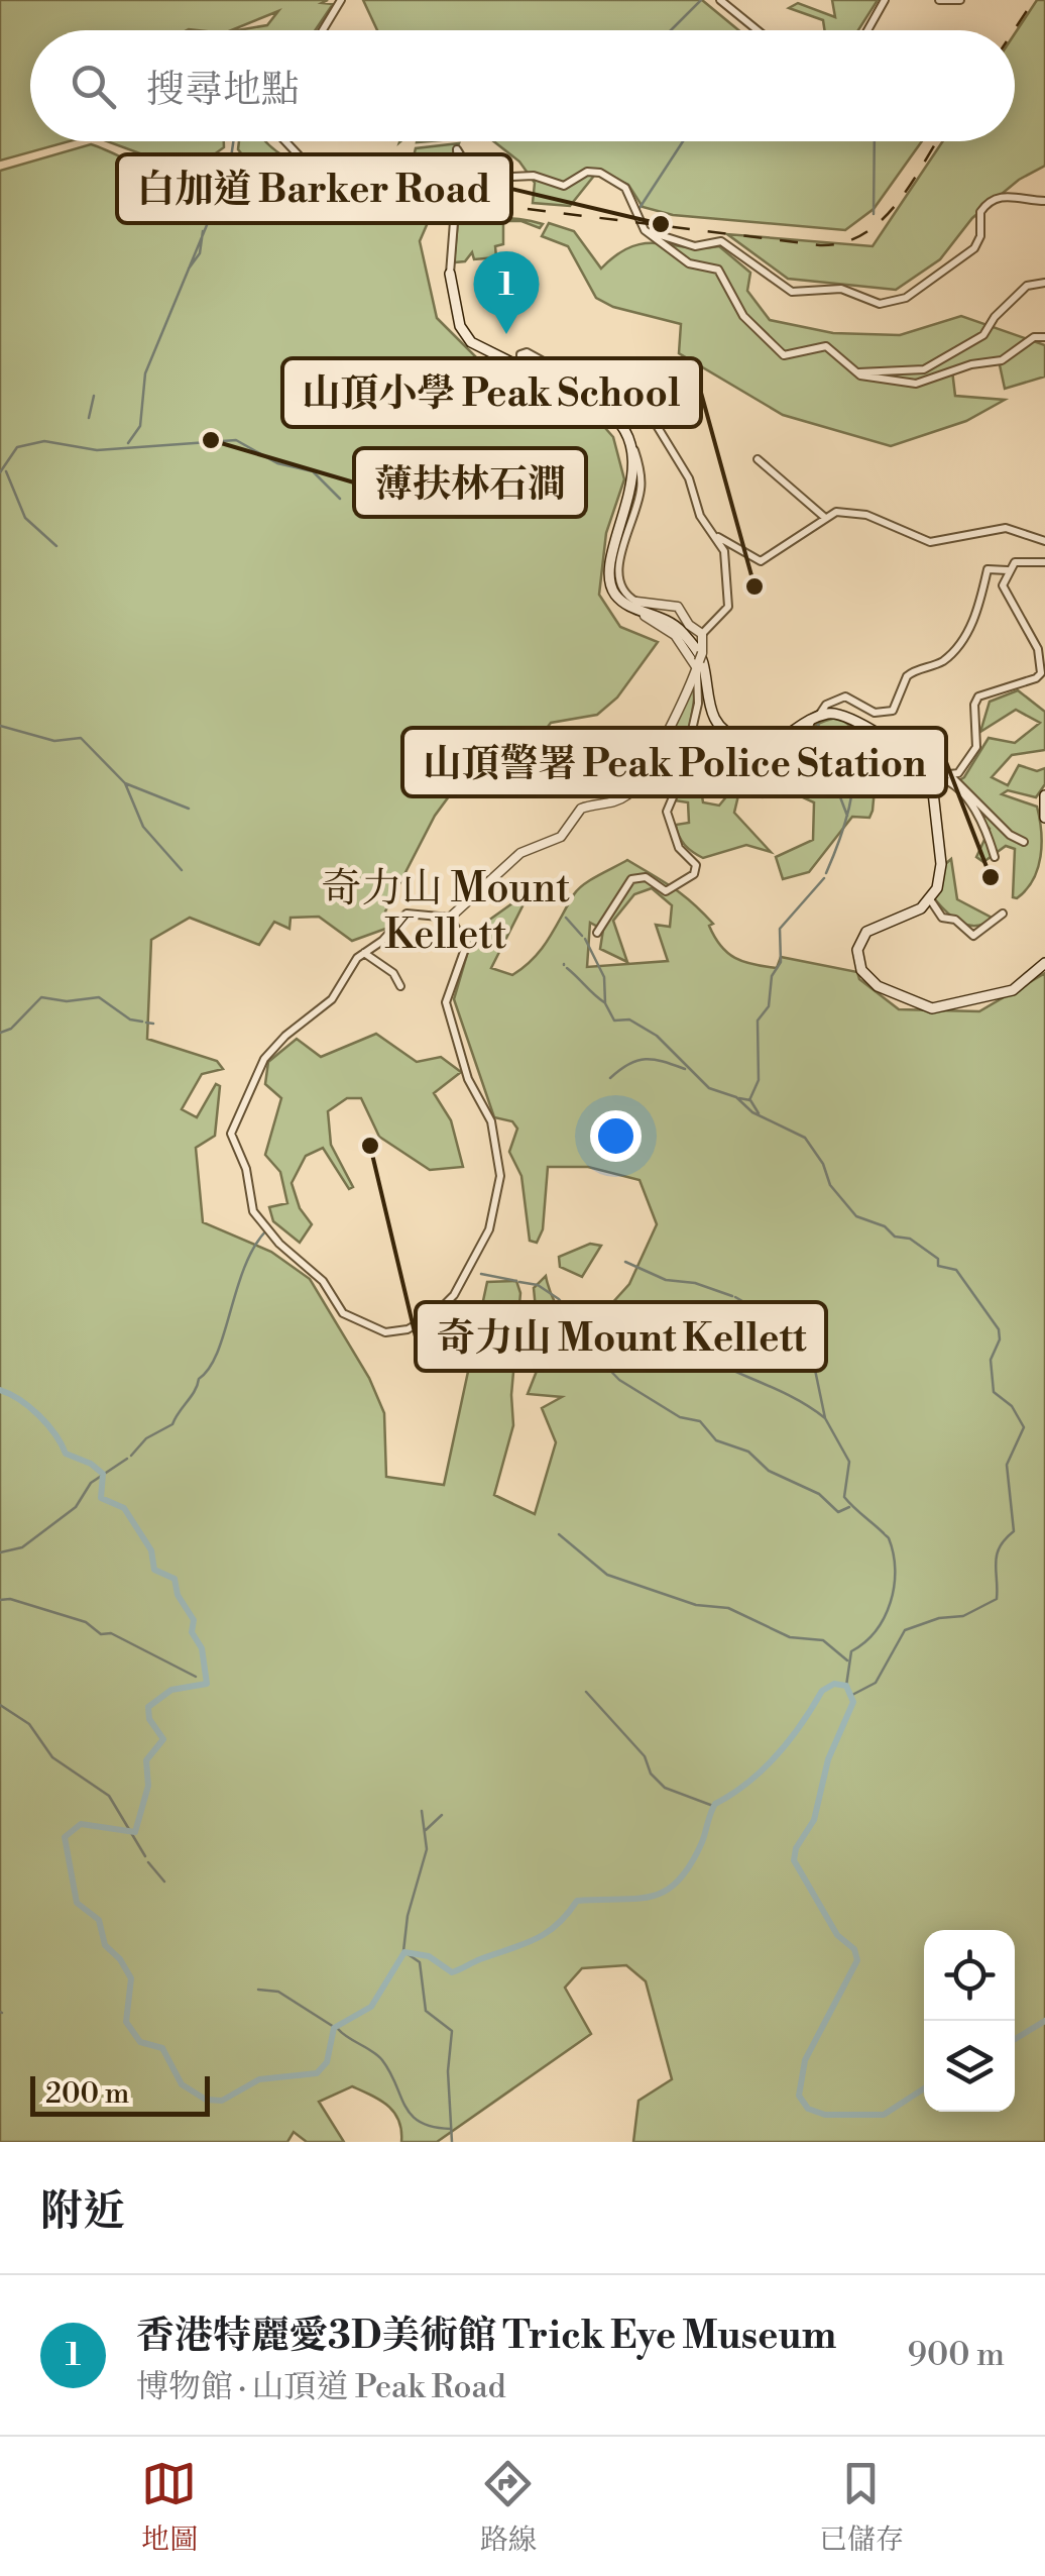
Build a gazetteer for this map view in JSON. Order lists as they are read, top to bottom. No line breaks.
{"districts":["奇力山 Mount Kellett"],"places":["白加道 Barker Road","薄扶林石澗","山頂小學 Peak School","山頂警署 Peak Police Station","奇力山 Mount Kellett"],"scale_bar":"200 m","page":{"search":"搜尋地點","pins":"1","scale":"200 m","heading":"附近","list":[{"mark":"1","name":"香港特麗愛3D美術館 Trick Eye Museum","note":"博物館 · 山頂道 Peak Road","value":"900 m"}],"nav":["地圖","路線","已儲存"]}}
